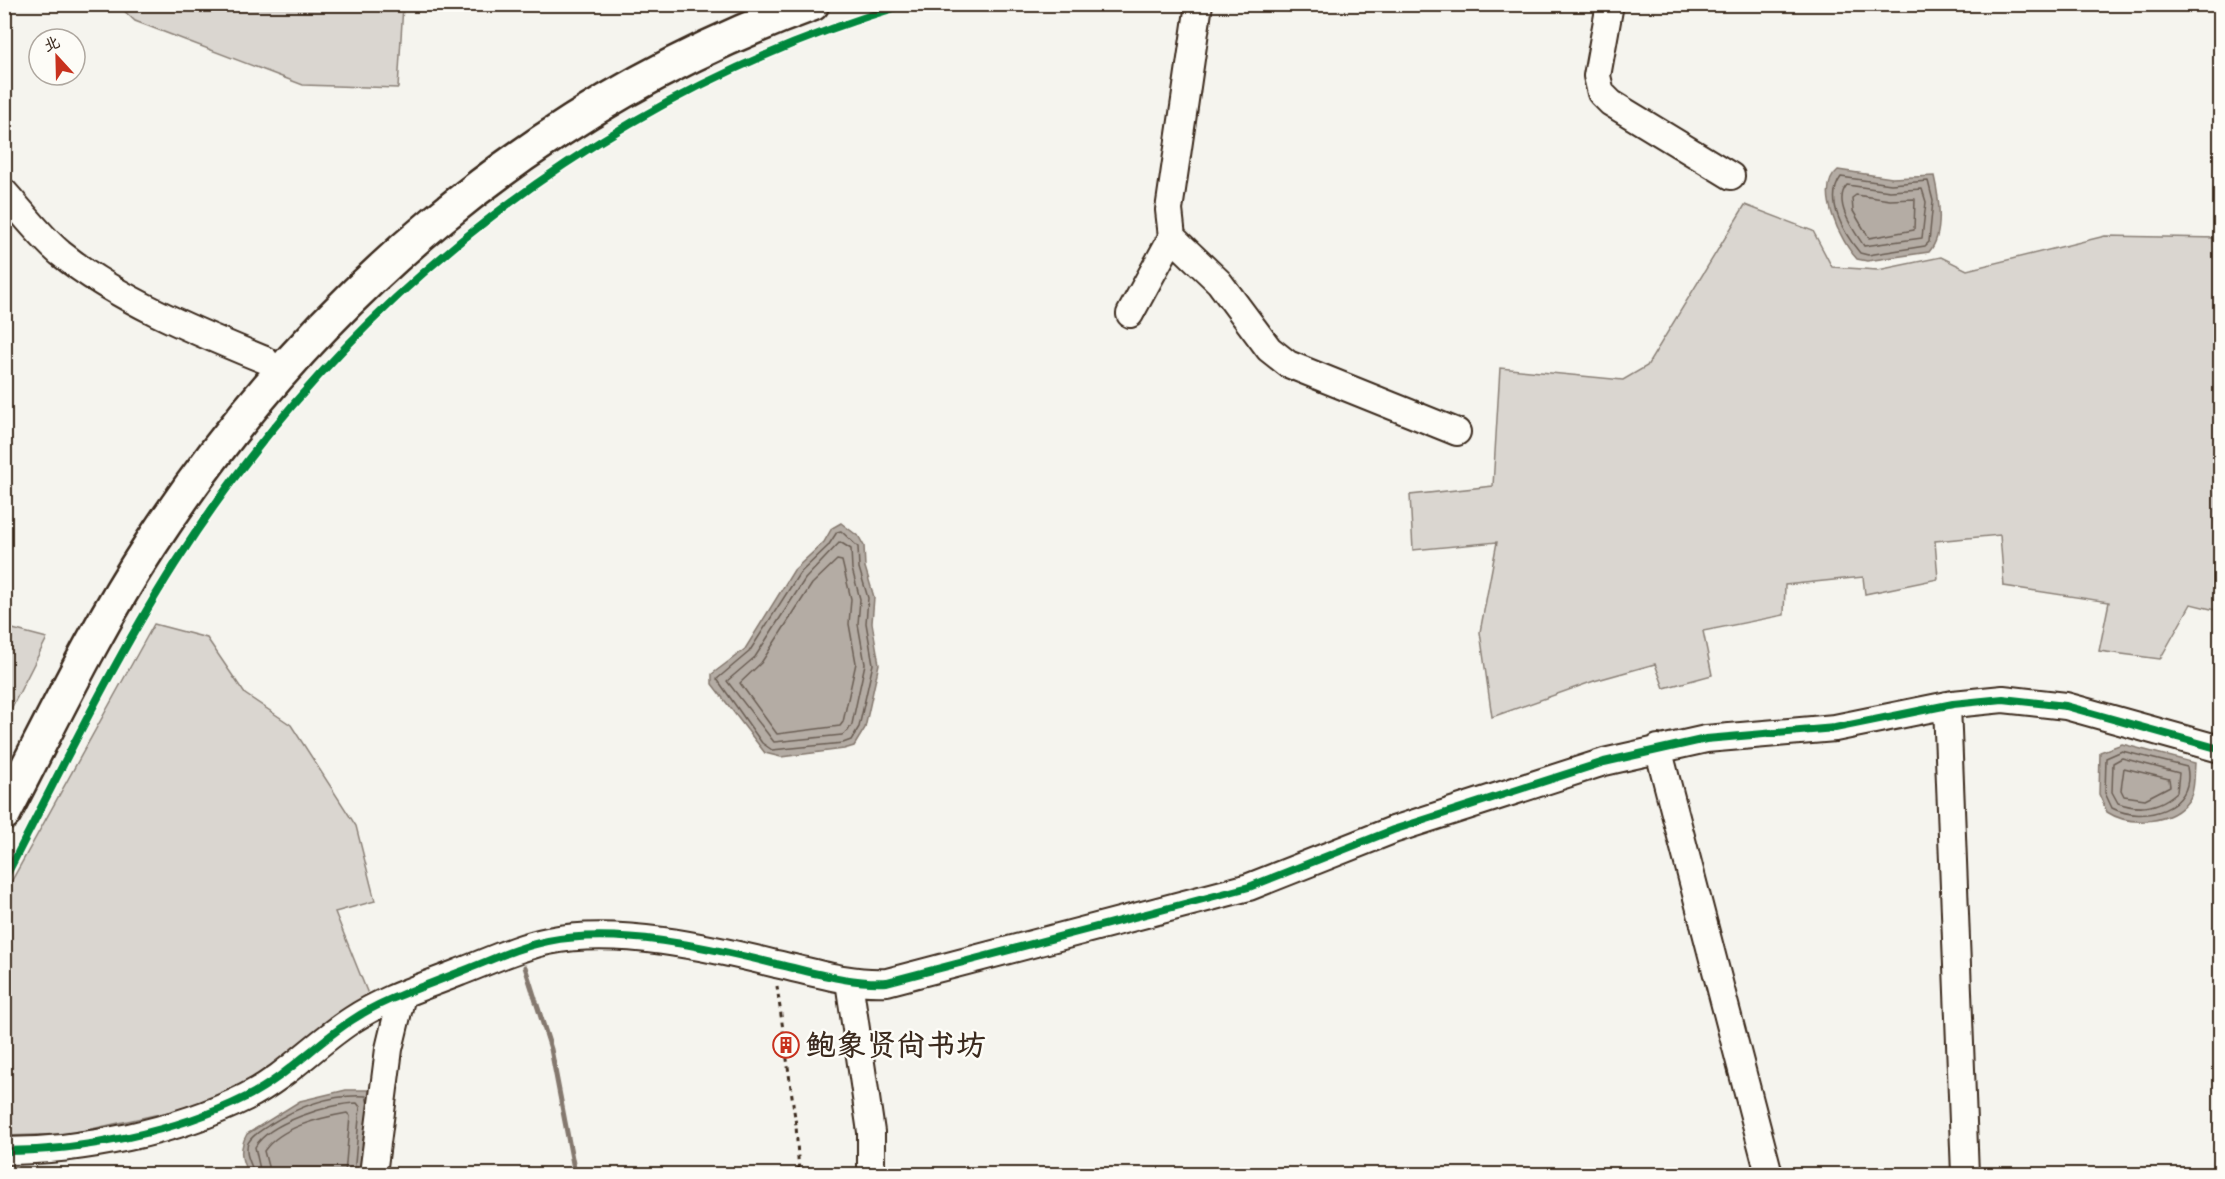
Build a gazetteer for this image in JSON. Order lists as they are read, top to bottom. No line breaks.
{"places":{"building":["鲍象贤尚书坊"]},"north":"top"}
